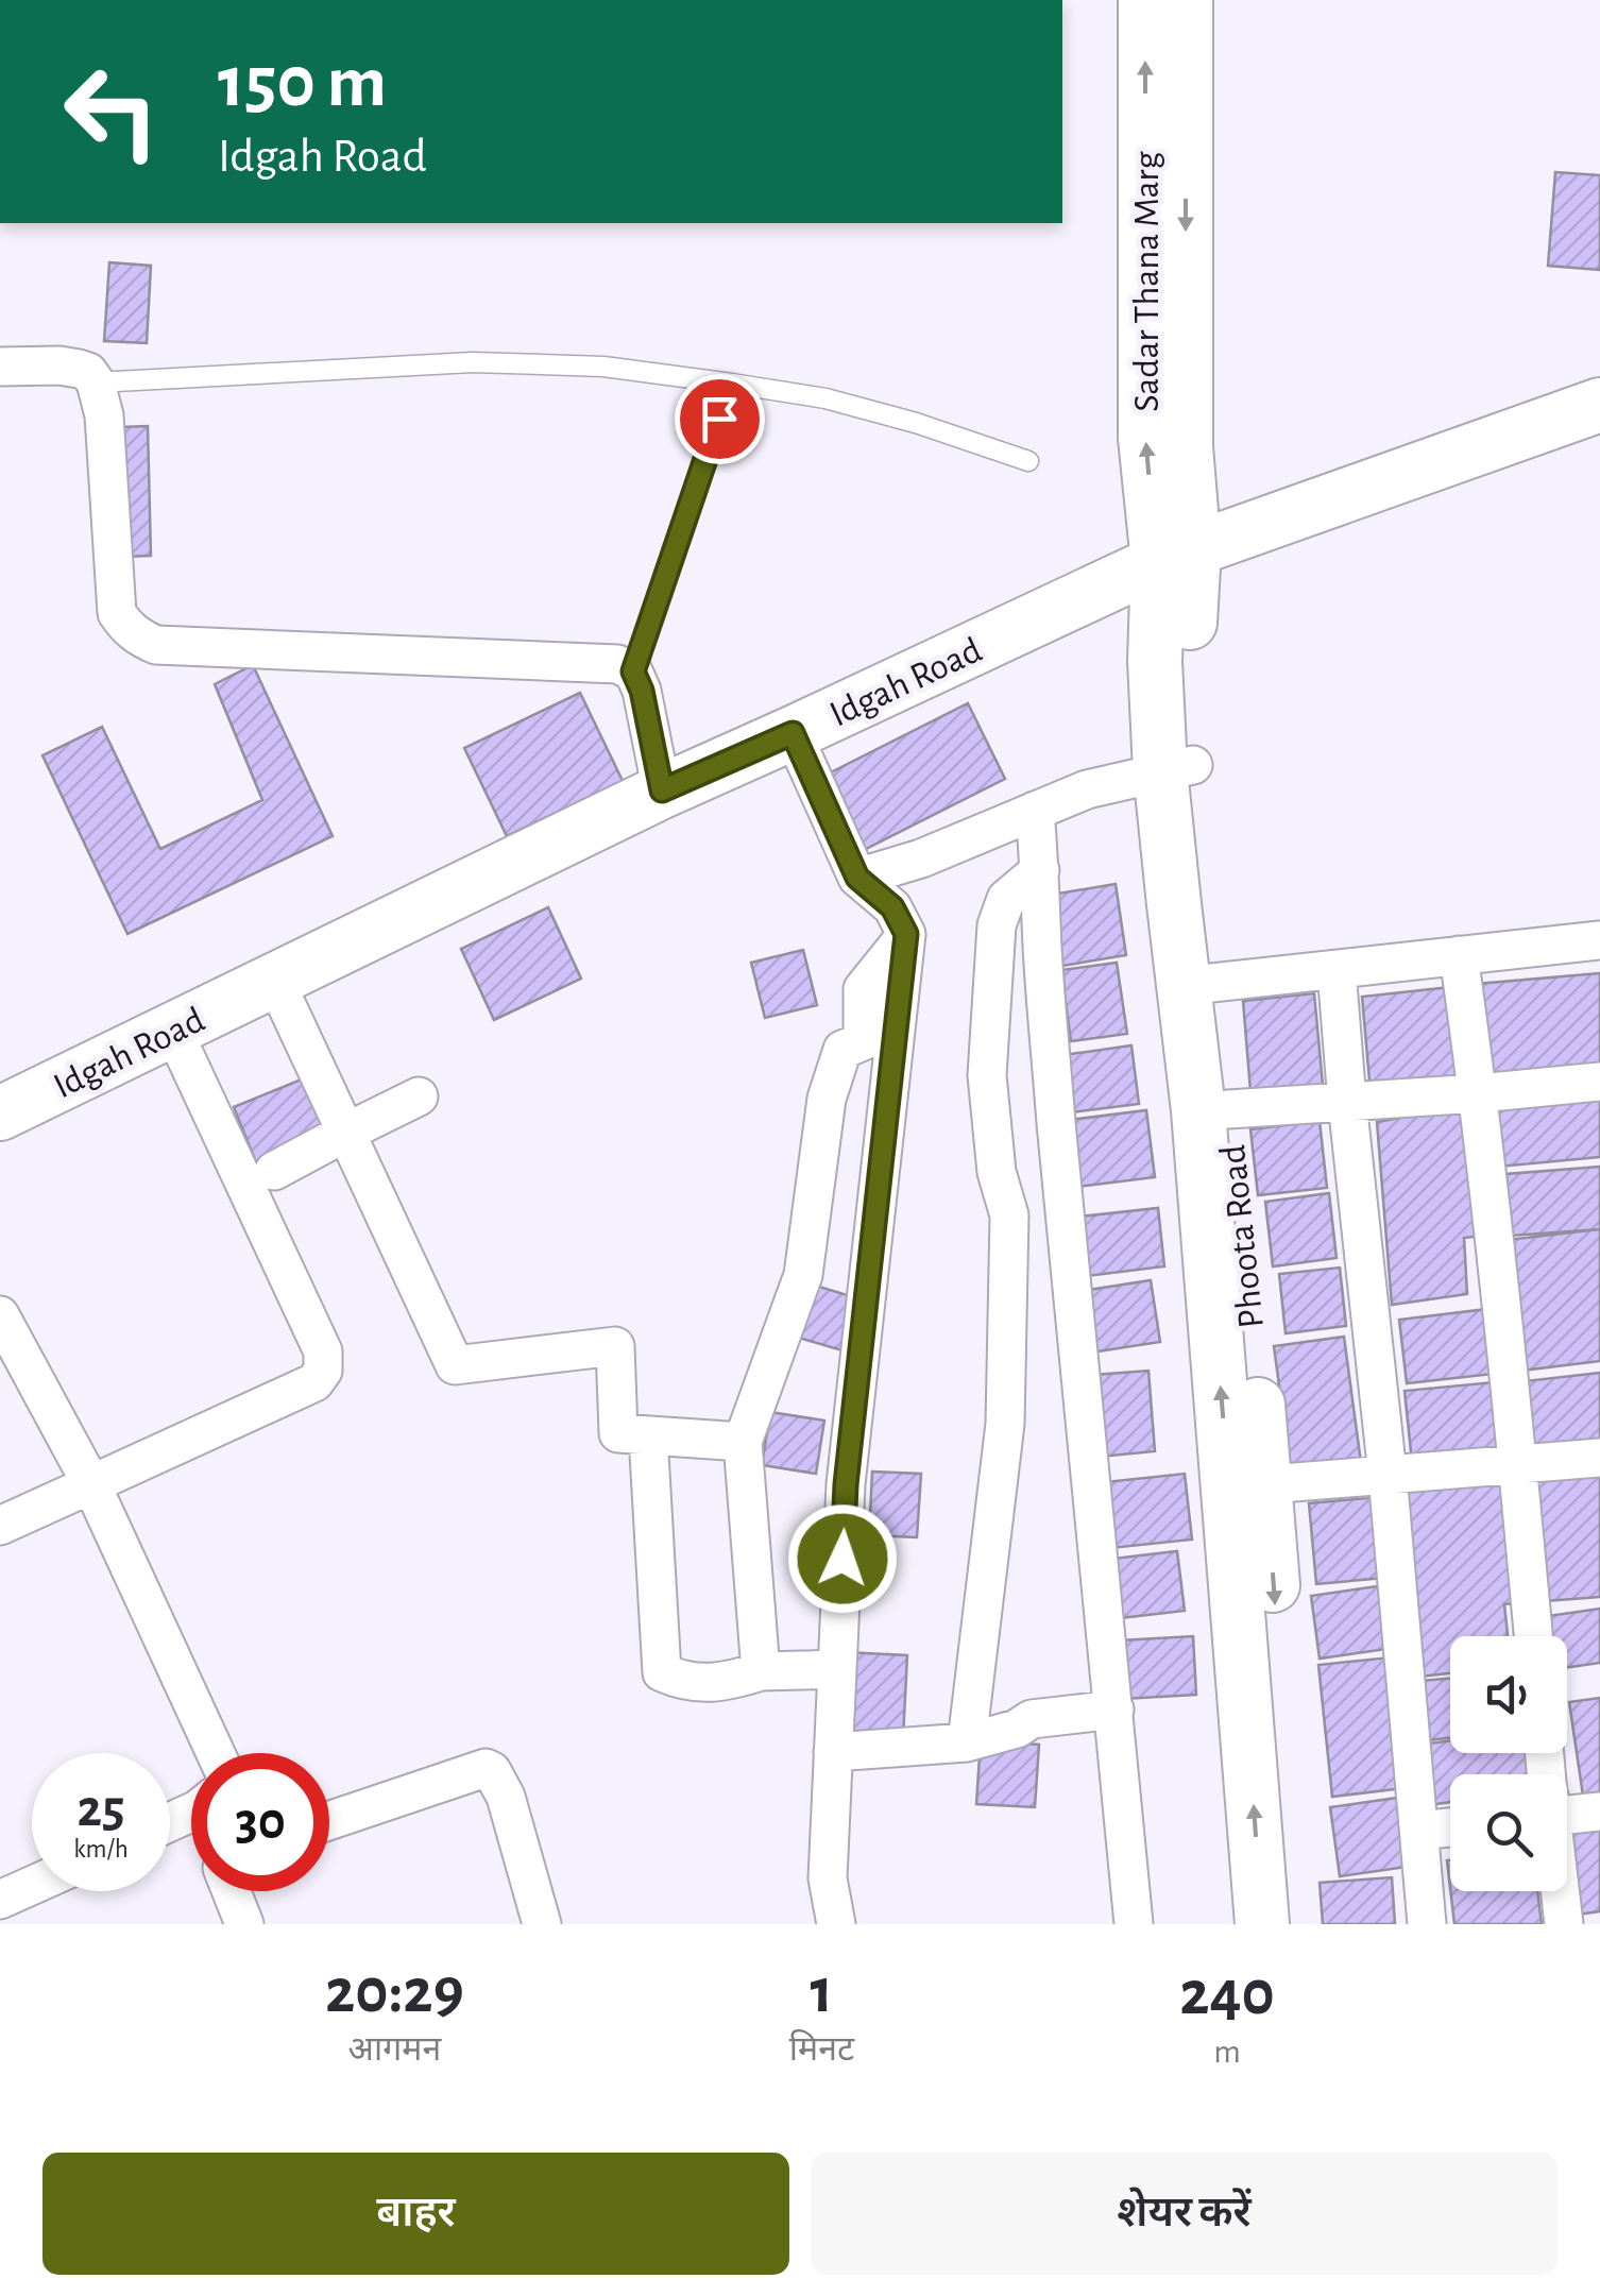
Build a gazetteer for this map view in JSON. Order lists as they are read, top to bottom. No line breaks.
{"streets":{"street":["Sadar Thana Marg","Idgah Road","Phoota Road"]},"crossings":[["Sadar Thana Marg","Idgah Road"],["Sadar Thana Marg","Phoota Road"],["Idgah Road","Phoota Road"]],"page":{"turn":["150 m","Idgah Road"],"speed":"25 km/h","limit":"30","eta":["20:29","आगमन","1","मिनट","240","m"],"buttons":["बाहर","शेयर करें"]}}
